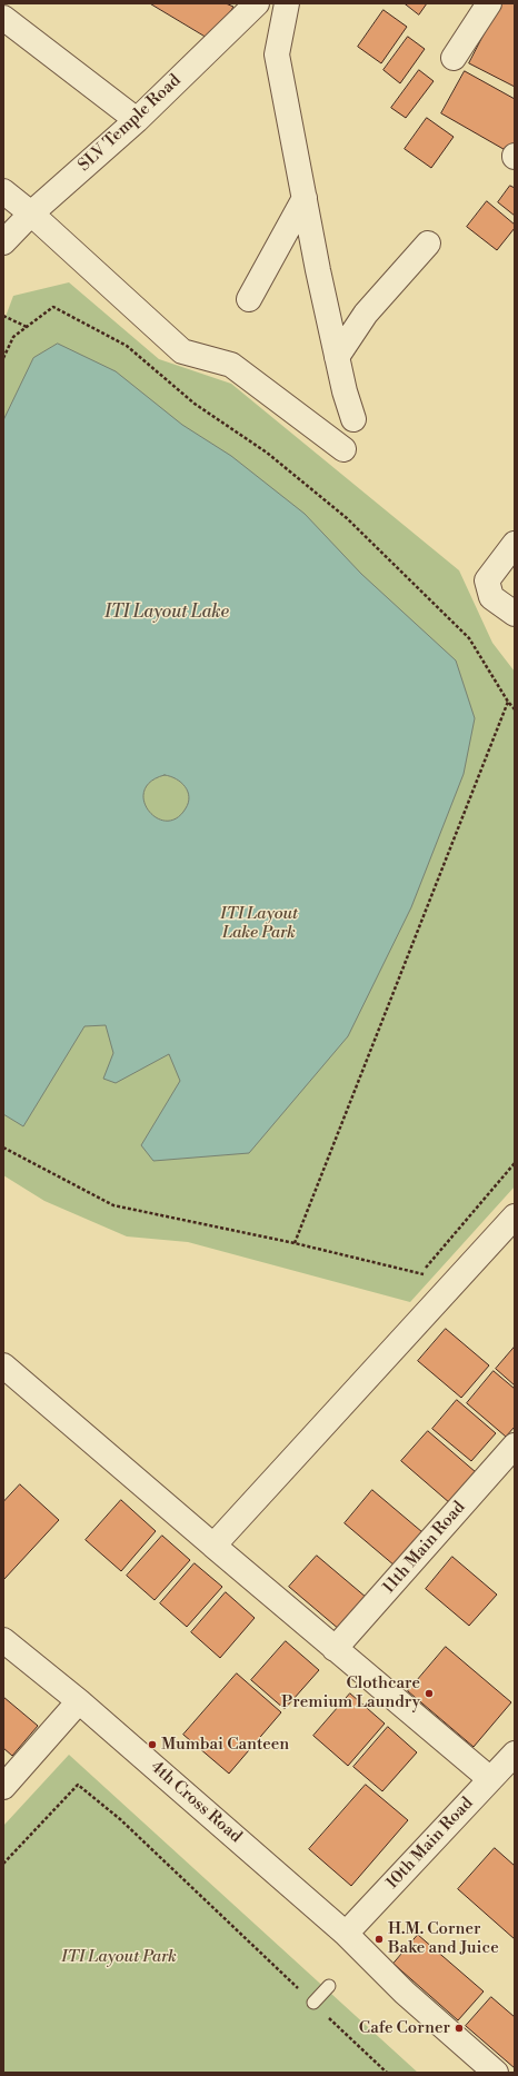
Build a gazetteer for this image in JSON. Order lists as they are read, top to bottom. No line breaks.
{"streets":{"street":["SLV Temple Road","11th Main Road","4th Cross Road","10th Main Road"]},"crossings":[["4th Cross Road","10th Main Road"]],"water":["ITI Layout Lake"],"parks":["ITI Layout Lake Park","ITI Layout Park"],"places":["Clothcare Premium Laundry","Mumbai Canteen","H.M. Corner Bake and Juice","Cafe Corner"]}
